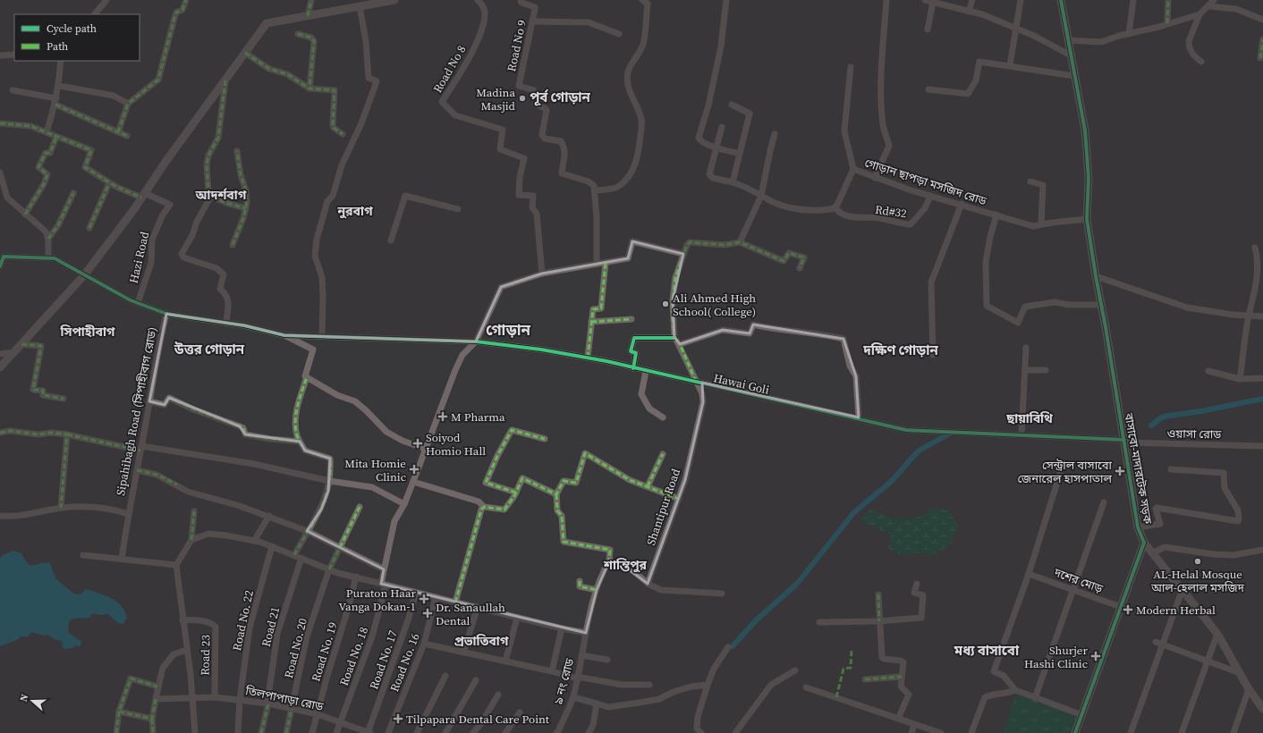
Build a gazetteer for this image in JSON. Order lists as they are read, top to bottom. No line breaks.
{"streets":{"street":["Road No 9","Road No 8","গোড়ান ছাপড়া মসজিদ রোড","Rd#32","Hazi Road","Hawai Goli","Sipahibagh Road (সিপাহীবাগ রোড)","ওয়াসা রোড","বাসাবো-মাদারটেক সড়ক","Shantipur Road","দশের মোড়","Road No. 22","Road 21","Road No. 20","Road No. 19","Road 23","Road No. 18","Road No. 17","Road No. 16","৯ নং রোড","তিলপাপাড়া রোড"]},"crossings":[["গোড়ান ছাপড়া মসজিদ রোড","Rd#32"],["গোড়ান ছাপড়া মসজিদ রোড","বাসাবো-মাদারটেক সড়ক"],["Hazi Road","Sipahibagh Road (সিপাহীবাগ রোড)"],["Hawai Goli","ওয়াসা রোড"],["Hawai Goli","Shantipur Road"],["Hawai Goli","Road No. 18"],["ওয়াসা রোড","বাসাবো-মাদারটেক সড়ক"],["Road No. 22","তিলপাপাড়া রোড"],["Road 21","তিলপাপাড়া রোড"],["Road No. 20","তিলপাপাড়া রোড"],["Road No. 19","তিলপাপাড়া রোড"],["Road 23","তিলপাপাড়া রোড"],["Road No. 18","তিলপাপাড়া রোড"],["Road No. 17","তিলপাপাড়া রোড"]],"districts":["পূর্ব গোড়ান","আদর্শবাগ","নুরবাগ","গোড়ান","সিপাহীবাগ","উত্তর গোড়ান","দক্ষিণ গোড়ান","ছায়াবিথি","শান্তিপুর","প্রভাতিবাগ","মধ্য বাসাবো"],"places":{"other":["Madina Masjid","Ali Ahmed High School( College)","AL-Helal Mosque আল-হেলাল মসজিদ"],"health":["M Pharma","Soiyod Homio Hall","Mita Homie Clinic","সেন্ট্রাল বাসাবো জেনারেল হাসপাতাল","Puraton Haar Vanga Dokan-1","Modern Herbal","Dr. Sanaullah Dental","Shurjer Hashi Clinic","Tilpapara Dental Care Point"]},"legend":["Cycle path","Path"],"north":"left"}
